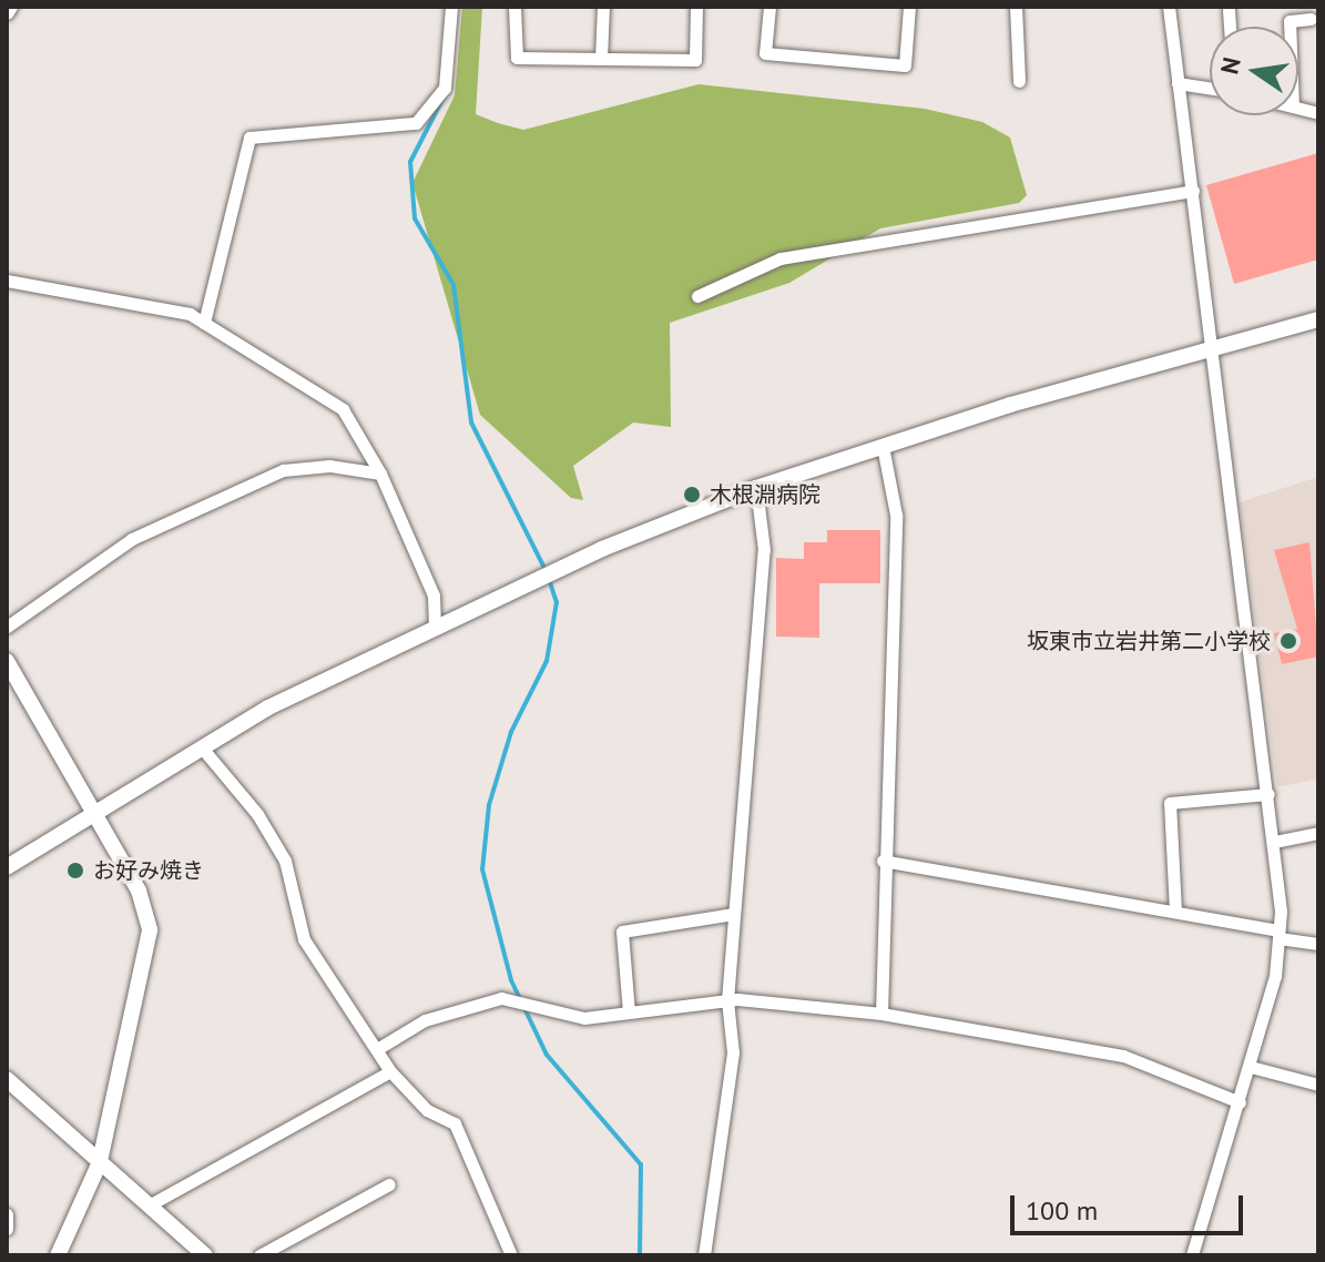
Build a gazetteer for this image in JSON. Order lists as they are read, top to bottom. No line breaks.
{"places":["木根淵病院","坂東市立岩井第二小学校","お好み焼き"],"scale_bar":"100 m","north":"left"}
